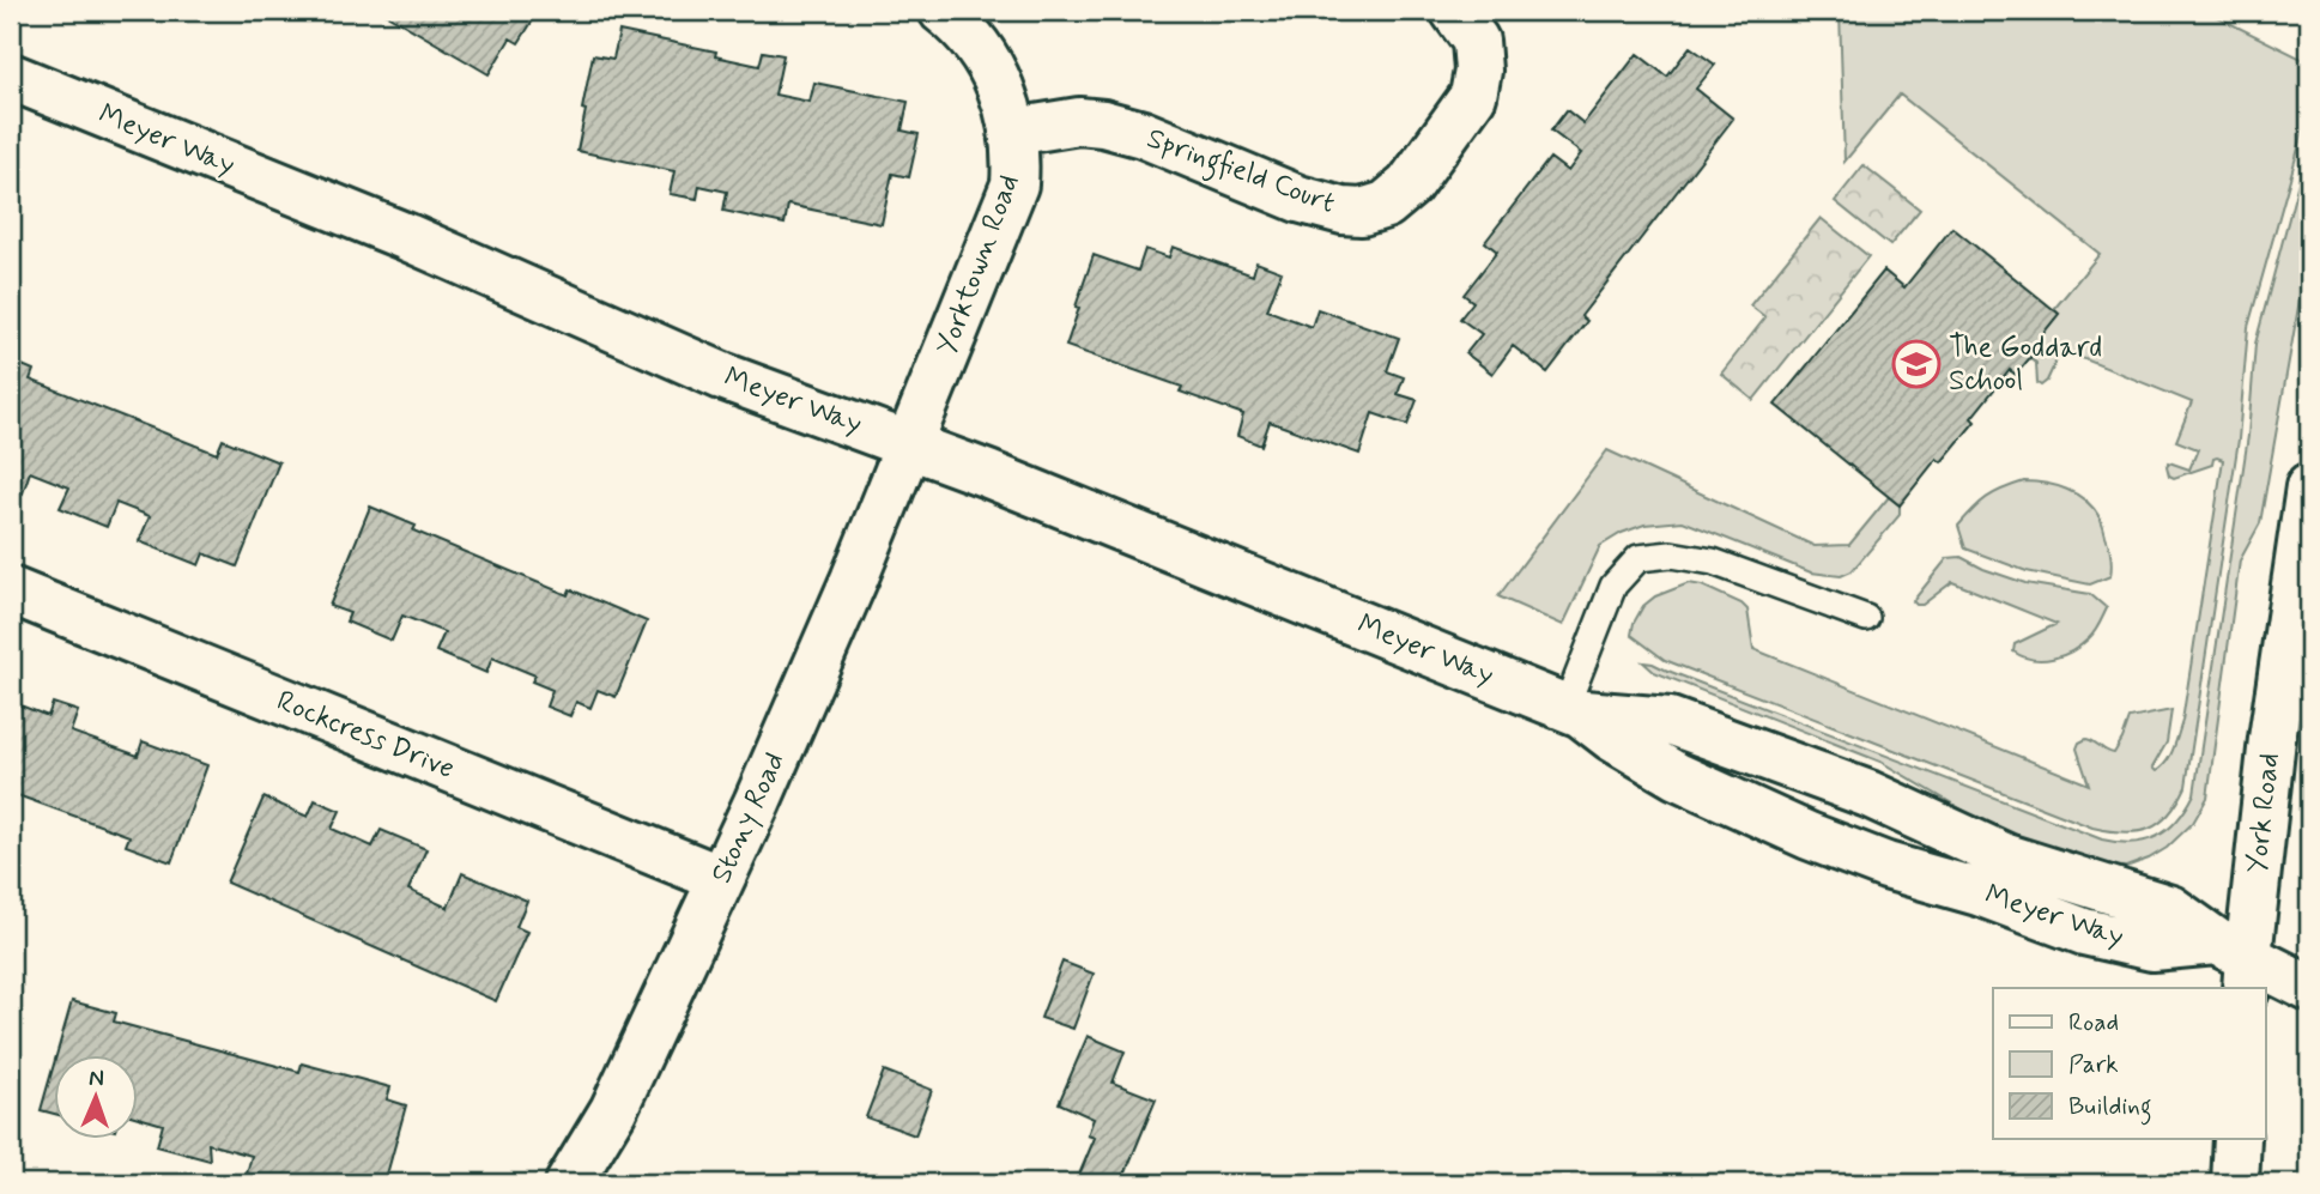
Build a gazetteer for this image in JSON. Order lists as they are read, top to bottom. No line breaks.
{"streets":{"main road":["Meyer Way","Springfield Court","Yorktown Road","Rockcress Drive","York Road","Stony Road"]},"crossings":[["Meyer Way","Yorktown Road"],["Meyer Way","York Road"],["Meyer Way","Stony Road"],["Springfield Court","Yorktown Road"],["Yorktown Road","Stony Road"],["Rockcress Drive","Stony Road"]],"places":{"school or university":["The Goddard School"]},"legend":["Road","Park","Building"],"north":"top"}
